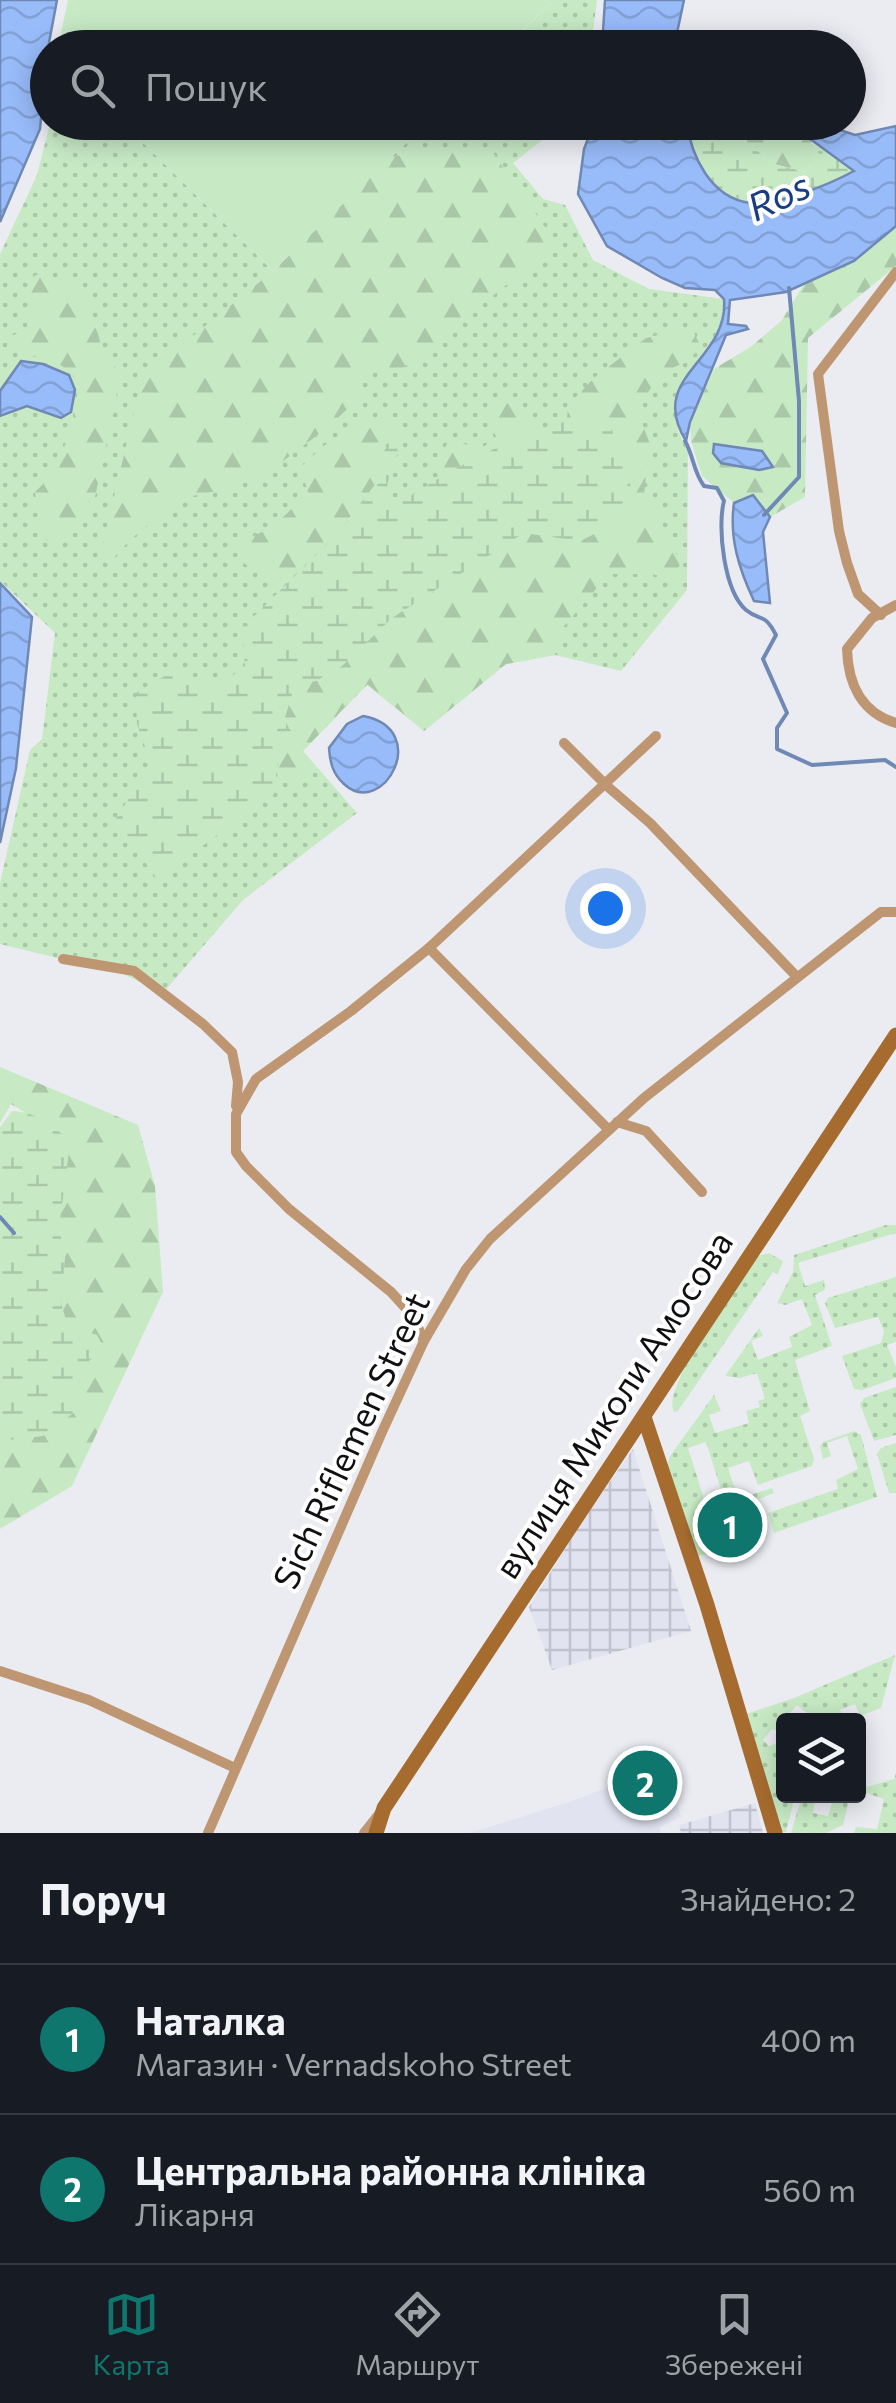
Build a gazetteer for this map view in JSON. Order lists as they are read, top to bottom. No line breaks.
{"streets":{"street":["вулиця Миколи Амосова","Sich Riflemen Street"]},"water":["Ros"],"page":{"search":"Пошук","pins":["1","2"],"heading":["Поруч","Знайдено: 2"],"list":[{"mark":"1","name":"Наталка","note":"Магазин · Vernadskoho Street","value":"400 m"},{"mark":"2","name":"Центральна районна клініка","note":"Лікарня","value":"560 m"}],"nav":["Карта","Маршрут","Збережені"]}}
